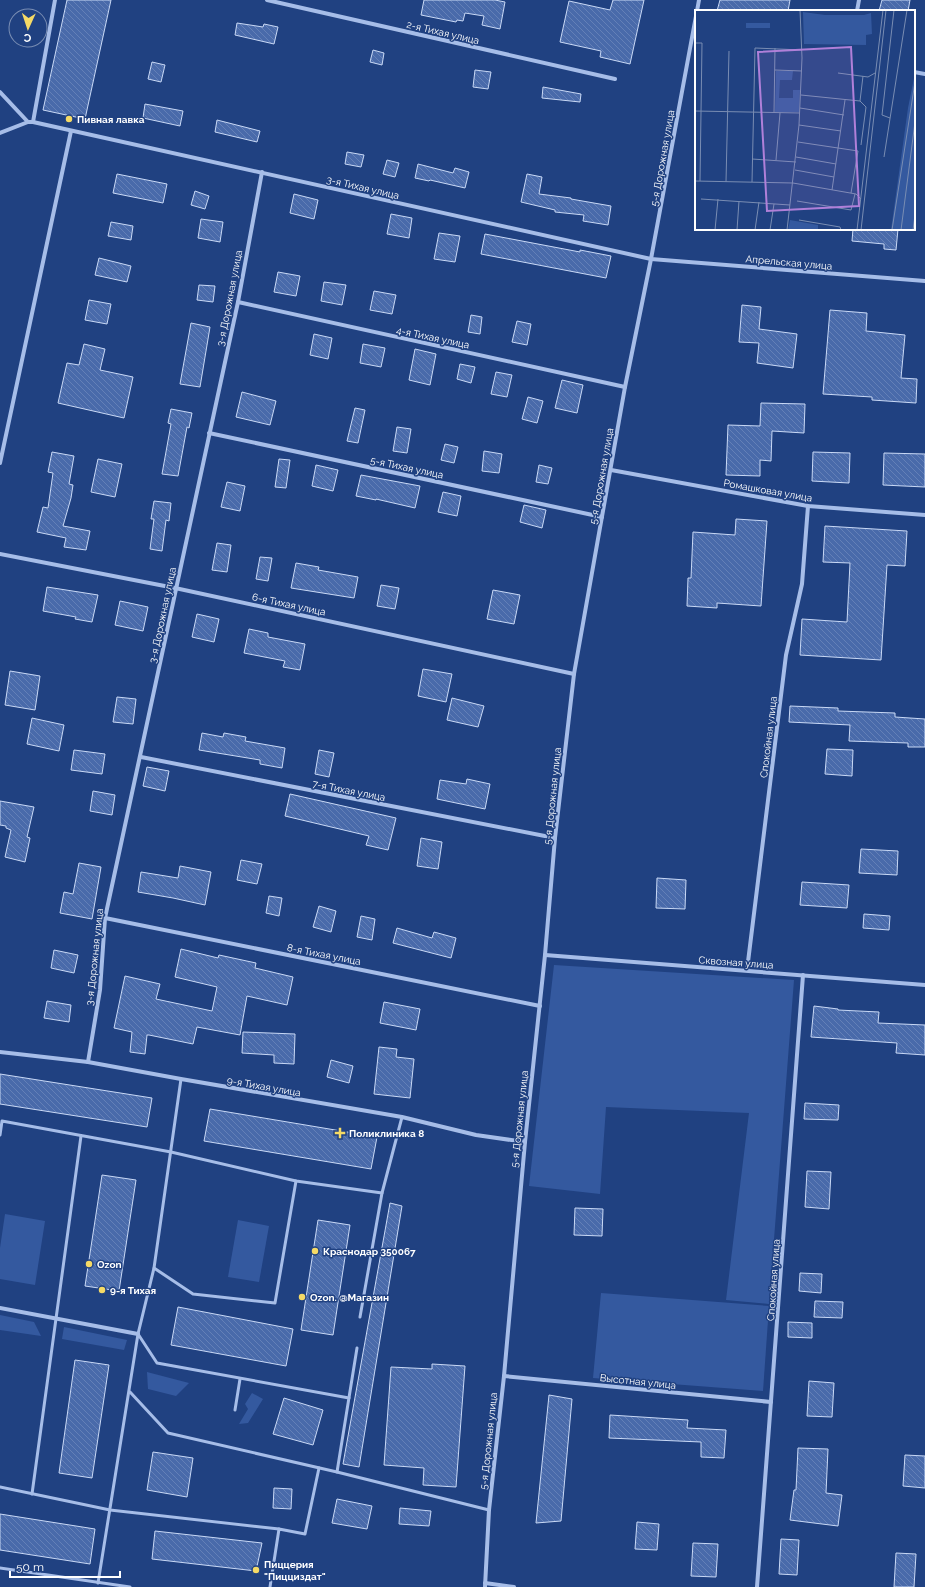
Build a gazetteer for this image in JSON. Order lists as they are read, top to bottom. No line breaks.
{"streets":{"street":["2-я Тихая улица","5-я Дорожная улица","3-я Тихая улица","Апрельская улица","3-я Дорожная улица","4-я Тихая улица","5-я Тихая улица","Ромашковая улица","6-я Тихая улица","Спокойная улица","7-я Тихая улица","8-я Тихая улица","Сквозная улица","9-я Тихая улица","Высотная улица"]},"crossings":[["5-я Дорожная улица","3-я Тихая улица"],["5-я Дорожная улица","Апрельская улица"],["5-я Дорожная улица","4-я Тихая улица"],["5-я Дорожная улица","5-я Тихая улица"],["5-я Дорожная улица","Ромашковая улица"],["5-я Дорожная улица","6-я Тихая улица"],["5-я Дорожная улица","7-я Тихая улица"],["5-я Дорожная улица","8-я Тихая улица"],["5-я Дорожная улица","Сквозная улица"],["5-я Дорожная улица","9-я Тихая улица"],["5-я Дорожная улица","Высотная улица"],["3-я Тихая улица","Апрельская улица"],["3-я Тихая улица","3-я Дорожная улица"],["3-я Дорожная улица","4-я Тихая улица"],["3-я Дорожная улица","5-я Тихая улица"],["3-я Дорожная улица","6-я Тихая улица"],["3-я Дорожная улица","7-я Тихая улица"],["3-я Дорожная улица","8-я Тихая улица"],["3-я Дорожная улица","9-я Тихая улица"],["Ромашковая улица","Спокойная улица"],["Спокойная улица","Сквозная улица"],["Спокойная улица","Высотная улица"]],"places":{"other":["Пивная лавка","Краснодар 350067","Ozon","9-я Тихая","Ozon. @Магазин","Пиццерия \"Пицциздат\""],"health":["Поликлиника 8"]},"scale_bar":"50 m","north":"bottom"}
